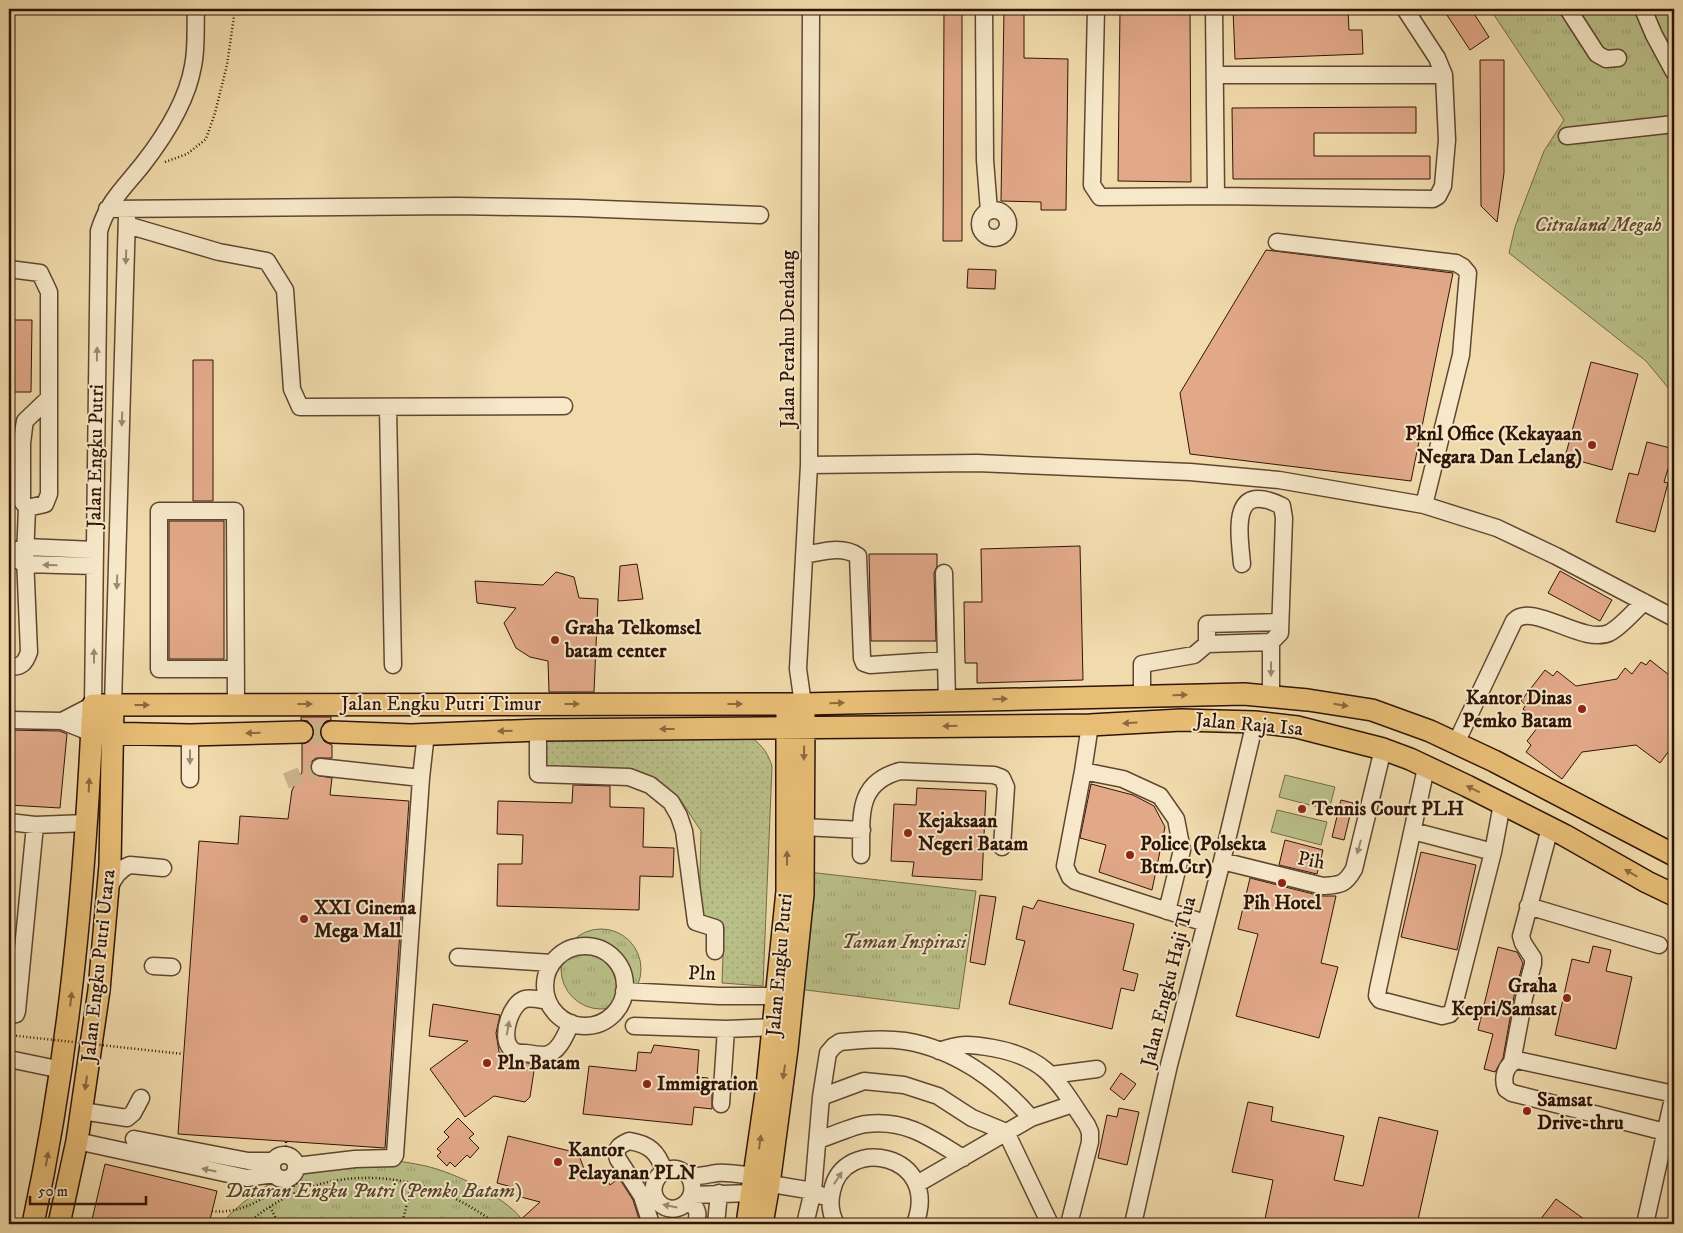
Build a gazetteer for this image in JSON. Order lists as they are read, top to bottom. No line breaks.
{"streets":{"main road":["Jalan Engku Putri","Jalan Engku Putri Timur","Jalan Raja Isa","Jalan Engku Putri Utara"],"street":["Jalan Perahu Dendang","Pih","Pln","Jalan Engku Haji Tua"]},"crossings":[["Jalan Perahu Dendang","Jalan Engku Putri"],["Jalan Perahu Dendang","Jalan Engku Putri Timur"],["Jalan Perahu Dendang","Jalan Raja Isa"],["Jalan Engku Putri","Jalan Engku Putri Timur"],["Jalan Engku Putri","Jalan Raja Isa"],["Jalan Engku Putri","Jalan Engku Putri Utara"],["Jalan Engku Putri","Pln"],["Jalan Engku Putri Timur","Jalan Raja Isa"],["Jalan Engku Putri Timur","Jalan Engku Putri Utara"],["Jalan Raja Isa","Pih"],["Jalan Raja Isa","Jalan Engku Haji Tua"],["Pih","Jalan Engku Haji Tua"]],"parks":["Citraland Megah","Taman Inspirasi","Dataran Engku Putri (Pemko Batam)"],"places":["Pknl Office (Kekayaan Negara Dan Lelang)","Graha Telkomsel batam center","Kantor Dinas Pemko Batam","Tennis Court PLH","Kejaksaan Negeri Batam","Police (Polsekta Btm.Ctr)","Pih Hotel","XXI Cinema Mega Mall","Graha Kepri/Samsat","Pln Batam","Immigration","Samsat Drive-thru","Kantor Pelayanan PLN"],"scale_bar":"50 m"}
